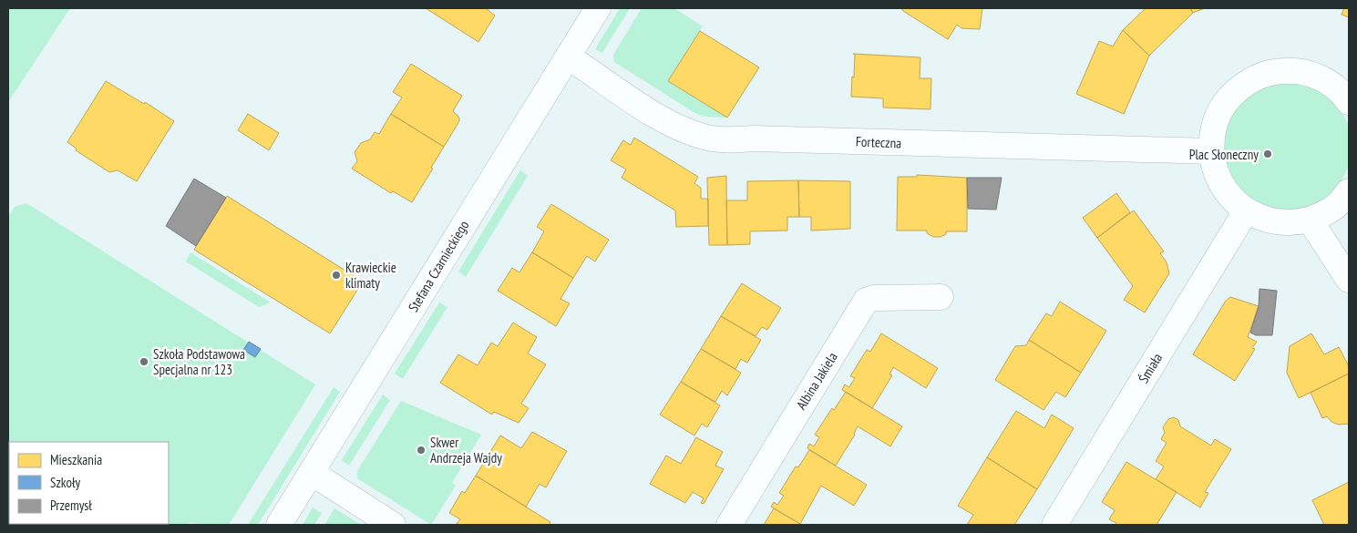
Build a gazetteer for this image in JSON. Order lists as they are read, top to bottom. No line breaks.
{"streets":{"street":["Forteczna","Stefana Czarnieckiego","Śmiała","Albina Jakiela"]},"crossings":[["Forteczna","Stefana Czarnieckiego"]],"places":["Plac Słoneczny","Krawieckie klimaty","Szkoła Podstawowa Specjalna nr 123","Skwer Andrzeja Wajdy"],"legend":["Mieszkania","Szkoły","Przemysł"]}
